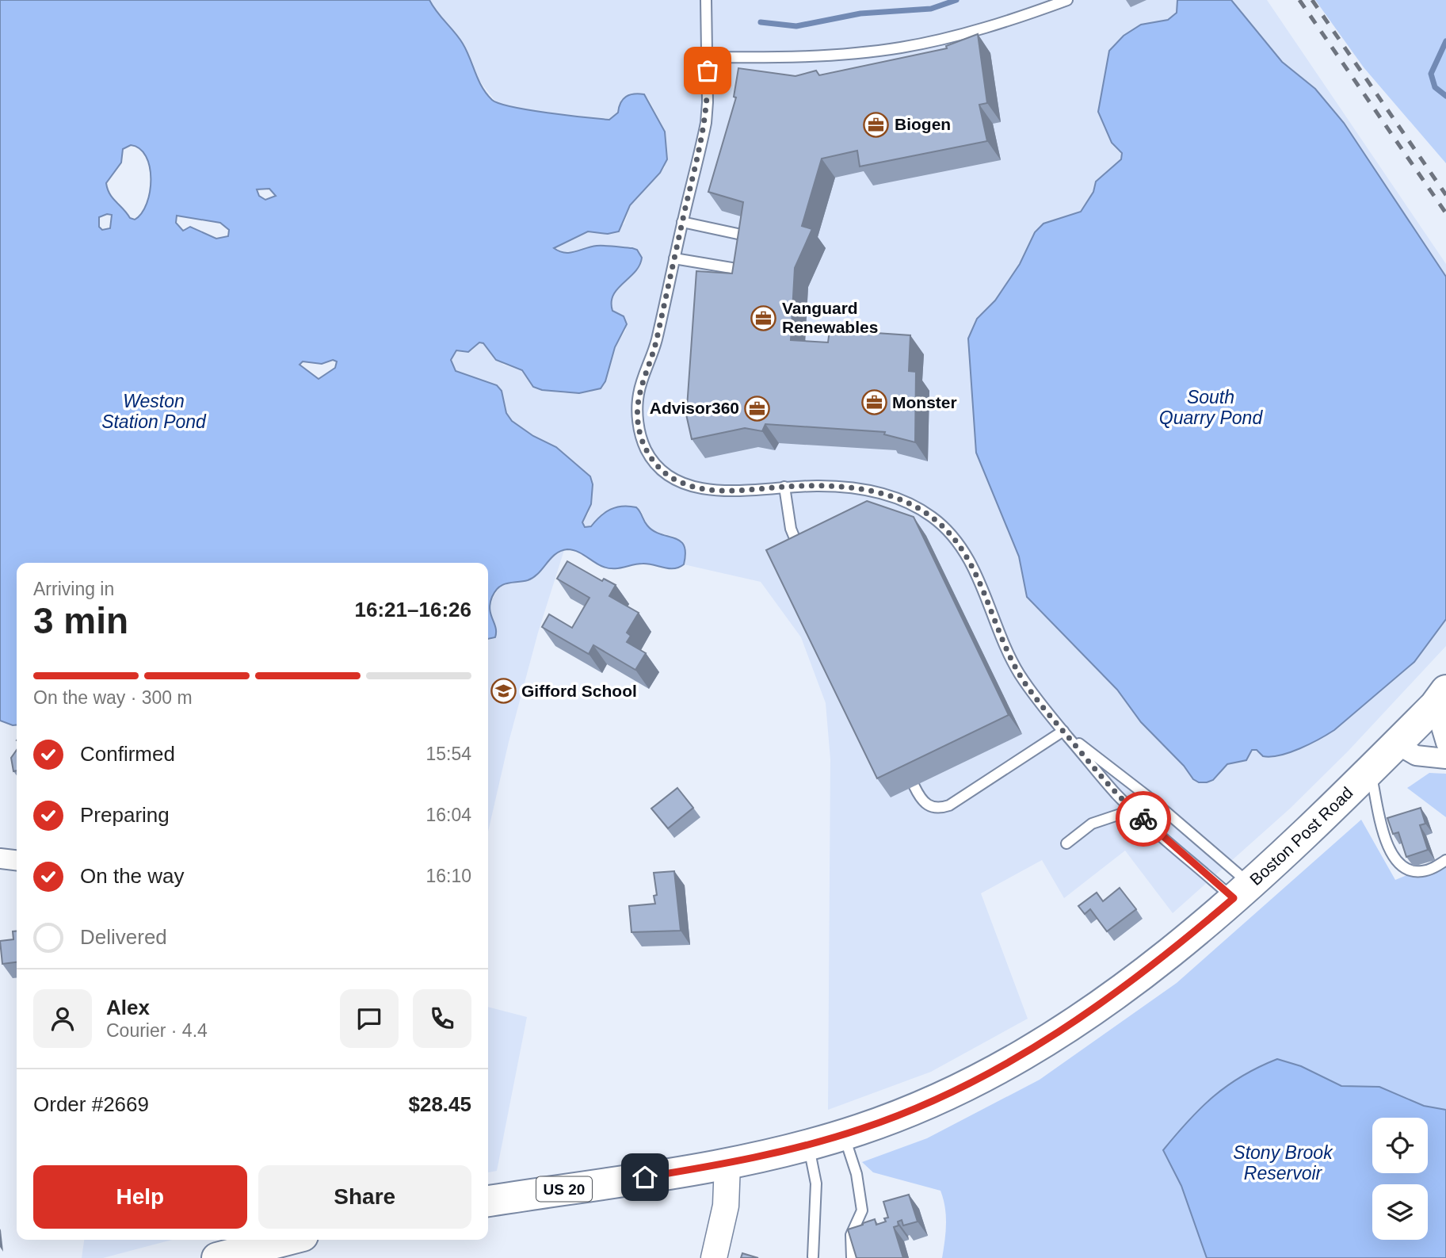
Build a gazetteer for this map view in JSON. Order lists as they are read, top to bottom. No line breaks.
{"streets":{"main road":["Boston Post Road","US 20"]},"water":["South Quarry Pond","Weston Station Pond","Stony Brook Reservoir"],"places":{"office":["Biogen","Vanguard Renewables","Monster","Advisor360"],"school or university":["Gifford School"]},"page":{"heading":["3 min","Arriving in","16:21–16:26"],"panel":["Alex","Courier · 4.4","Order #2669","$28.45"],"bar":"On the way · 300 m","list":[["Confirmed","15:54"],["Preparing","16:04"],["On the way","16:10"],"Delivered"],"buttons":["Help","Share"]}}
